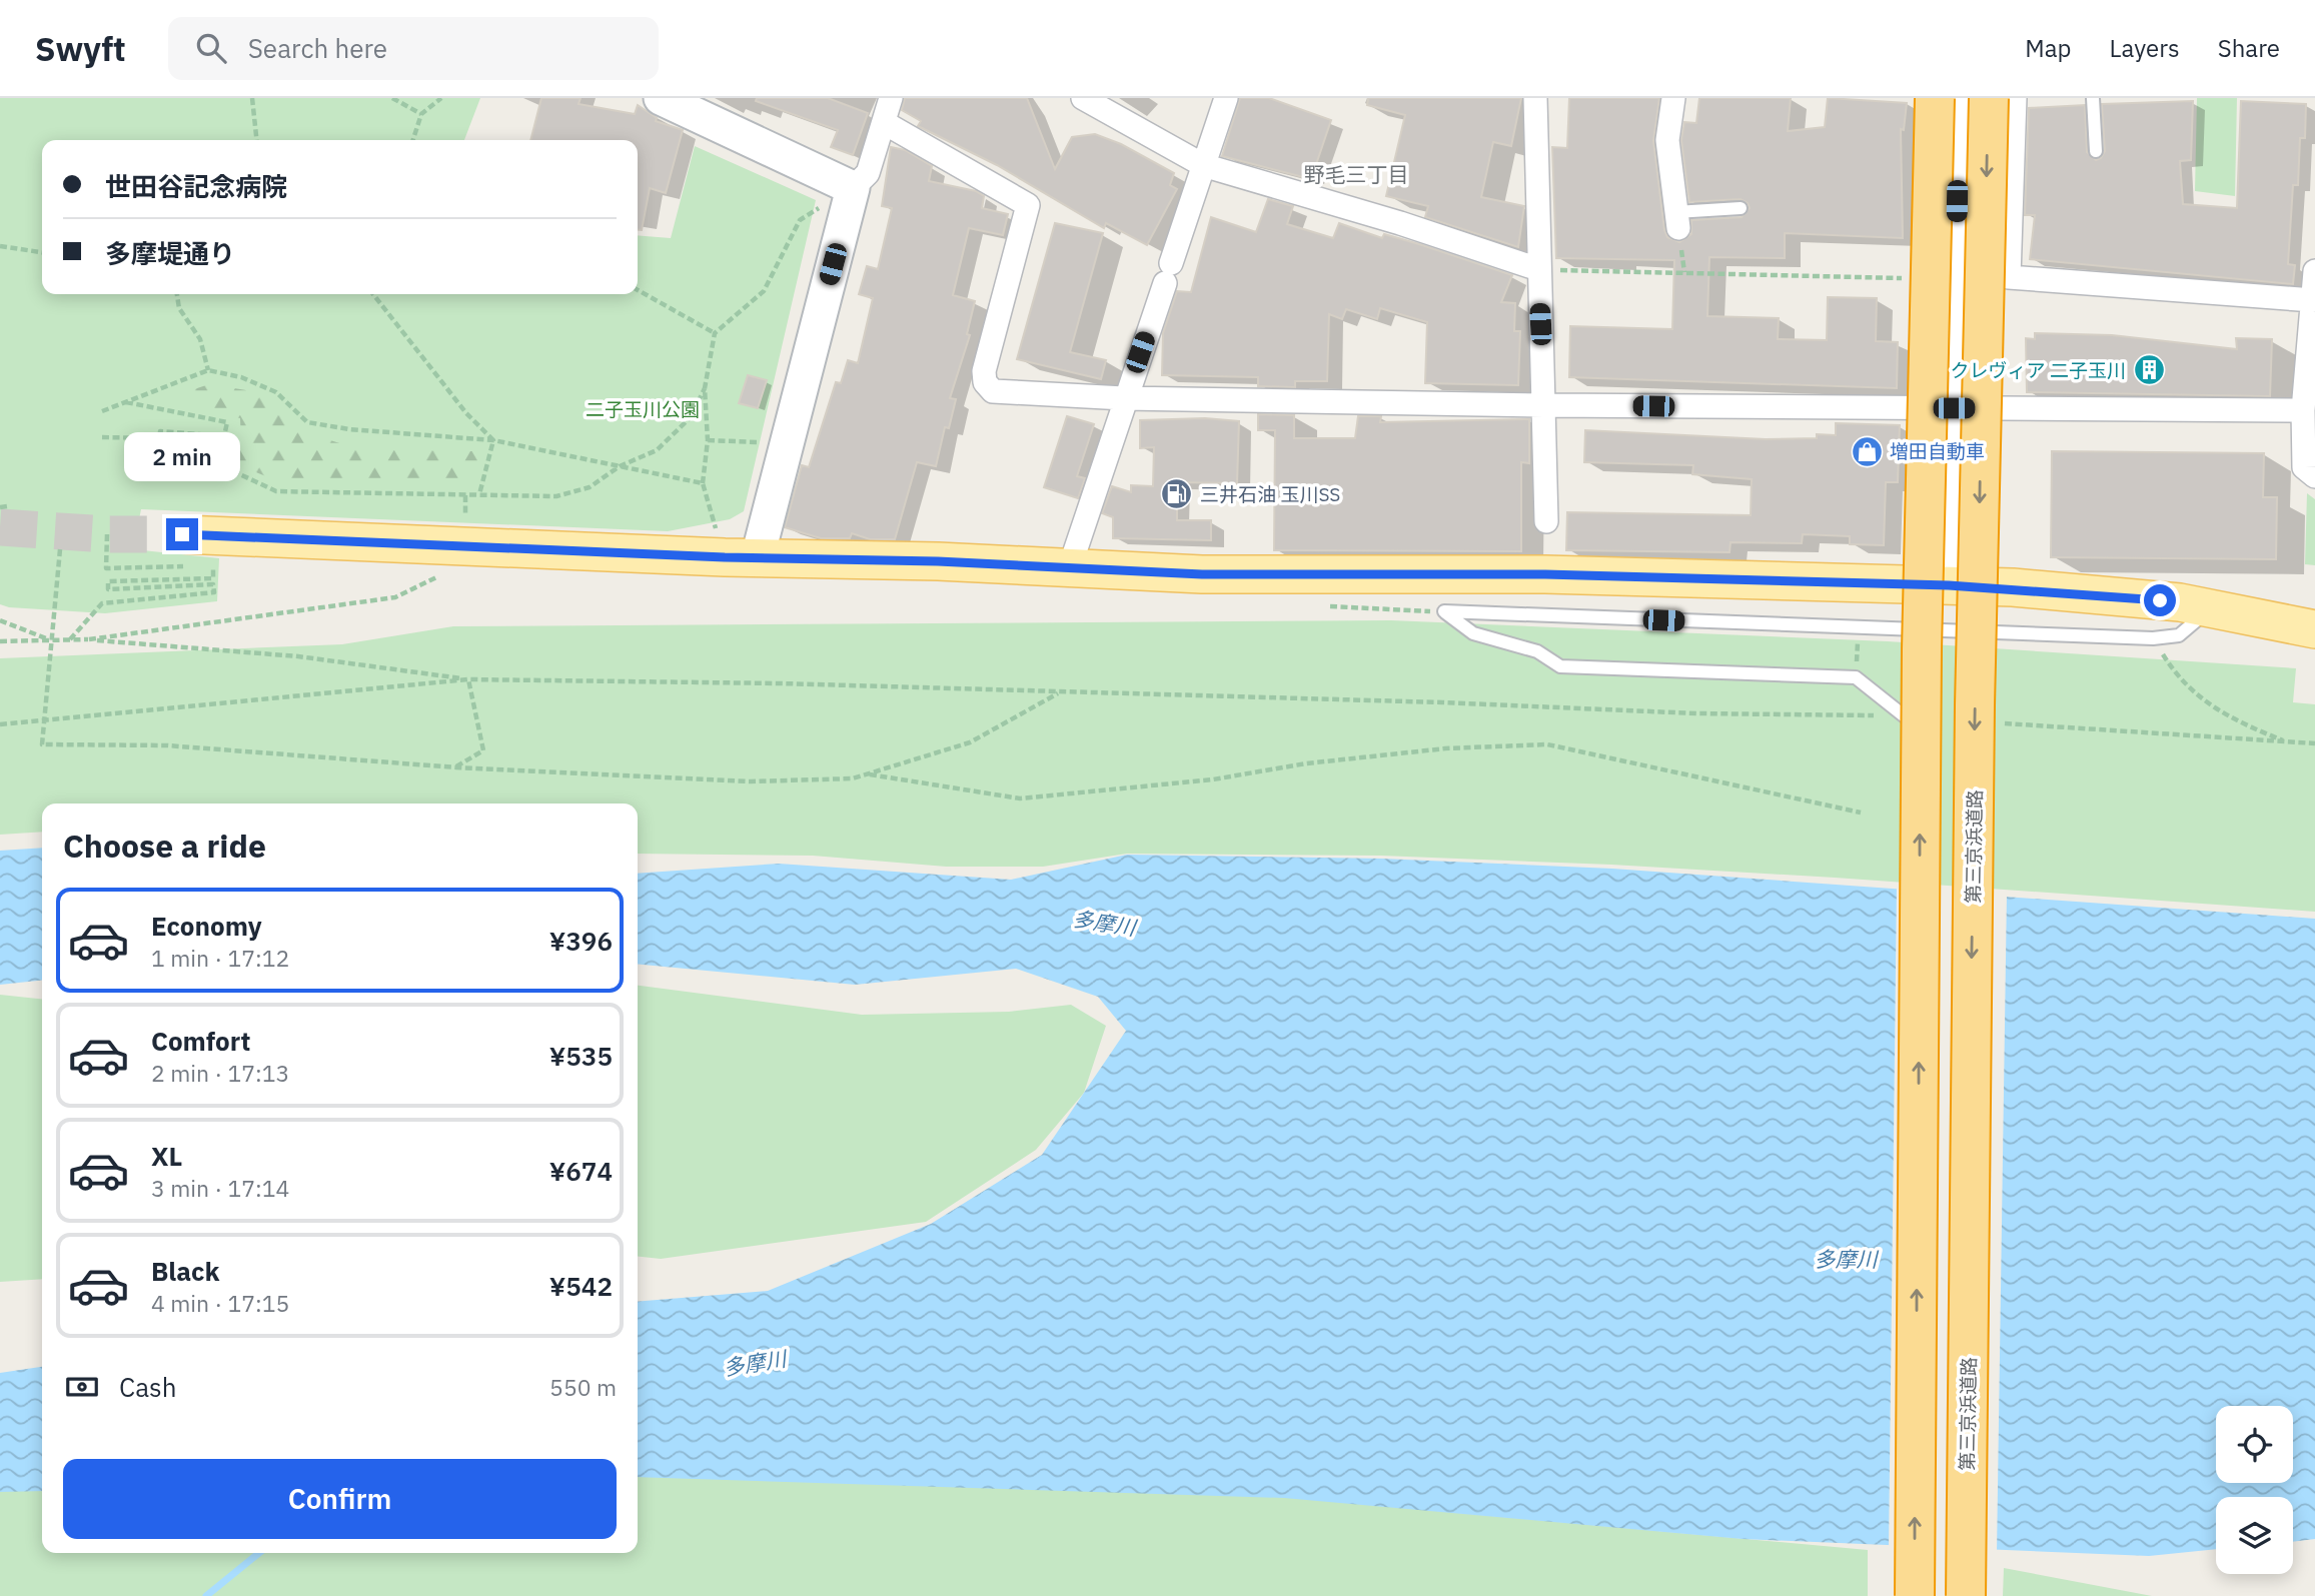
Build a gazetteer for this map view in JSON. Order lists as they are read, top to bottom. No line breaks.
{"streets":{"highway":["第三京浜道路"]},"districts":["野毛三丁目"],"water":["多摩川"],"parks":["二子玉川公園"],"places":{"building":["クレヴィア 二子玉川"],"shop":["増田自動車"],"fuel station":["三井石油 玉川SS"]},"page":{"header":"Swyft","search":"Search here","nav":["Map","Layers","Share"],"banner":["世田谷記念病院","多摩堤通り"],"bubble":"2 min","heading":"Choose a ride","list":[{"name":"Economy","note":"1 min · 17:12","value":"¥396"},{"name":"Comfort","note":"2 min · 17:13","value":"¥535"},{"name":"XL","note":"3 min · 17:14","value":"¥674"},{"name":"Black","note":"4 min · 17:15","value":"¥542"}],"pay":["Cash","550 m"],"buttons":"Confirm"}}
